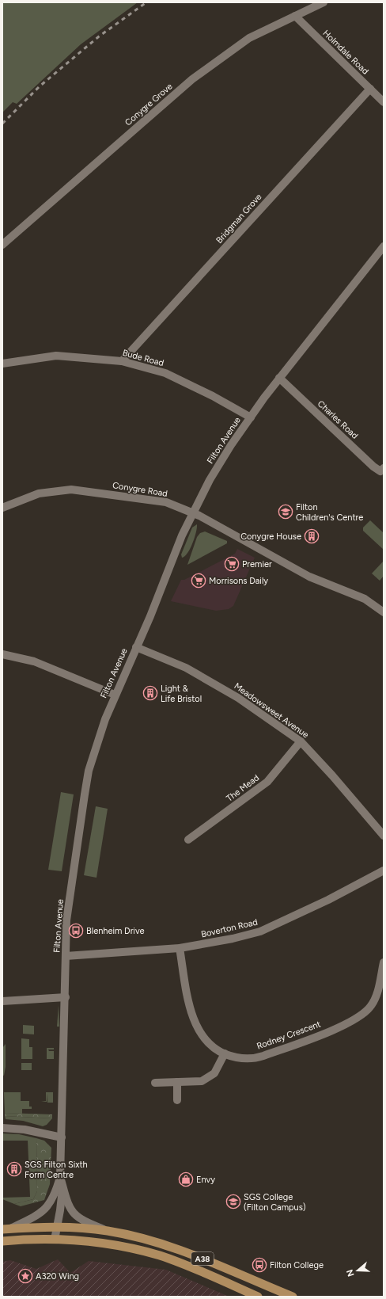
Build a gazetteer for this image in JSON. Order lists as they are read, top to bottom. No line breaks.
{"streets":{"main road":["A38"],"street":["Holmdale Road","Conygre Grove","Bridgman Grove","Bude Road","Charles Road","Filton Avenue","Conygre Road","Meadowsweet Avenue","The Mead","Boverton Road","Rodney Crescent"]},"crossings":[["Holmdale Road","Conygre Grove"],["Holmdale Road","Bridgman Grove"],["Bridgman Grove","Bude Road"],["Bude Road","Filton Avenue"],["Charles Road","Filton Avenue"],["Filton Avenue","Conygre Road"],["Filton Avenue","Meadowsweet Avenue"],["Filton Avenue","Boverton Road"],["Filton Avenue","A38"],["Meadowsweet Avenue","The Mead"],["Boverton Road","Rodney Crescent"]],"places":{"school or university":["Filton Children's Centre","SGS College (Filton Campus)"],"building":["Conygre House","Light & Life Bristol","SGS Filton Sixth Form Centre"],"supermarket":["Premier","Morrisons Daily"],"bus stop":["Blenheim Drive","Filton College"],"shop":["Envy"],"place":["A320 Wing"]},"north":"left"}
